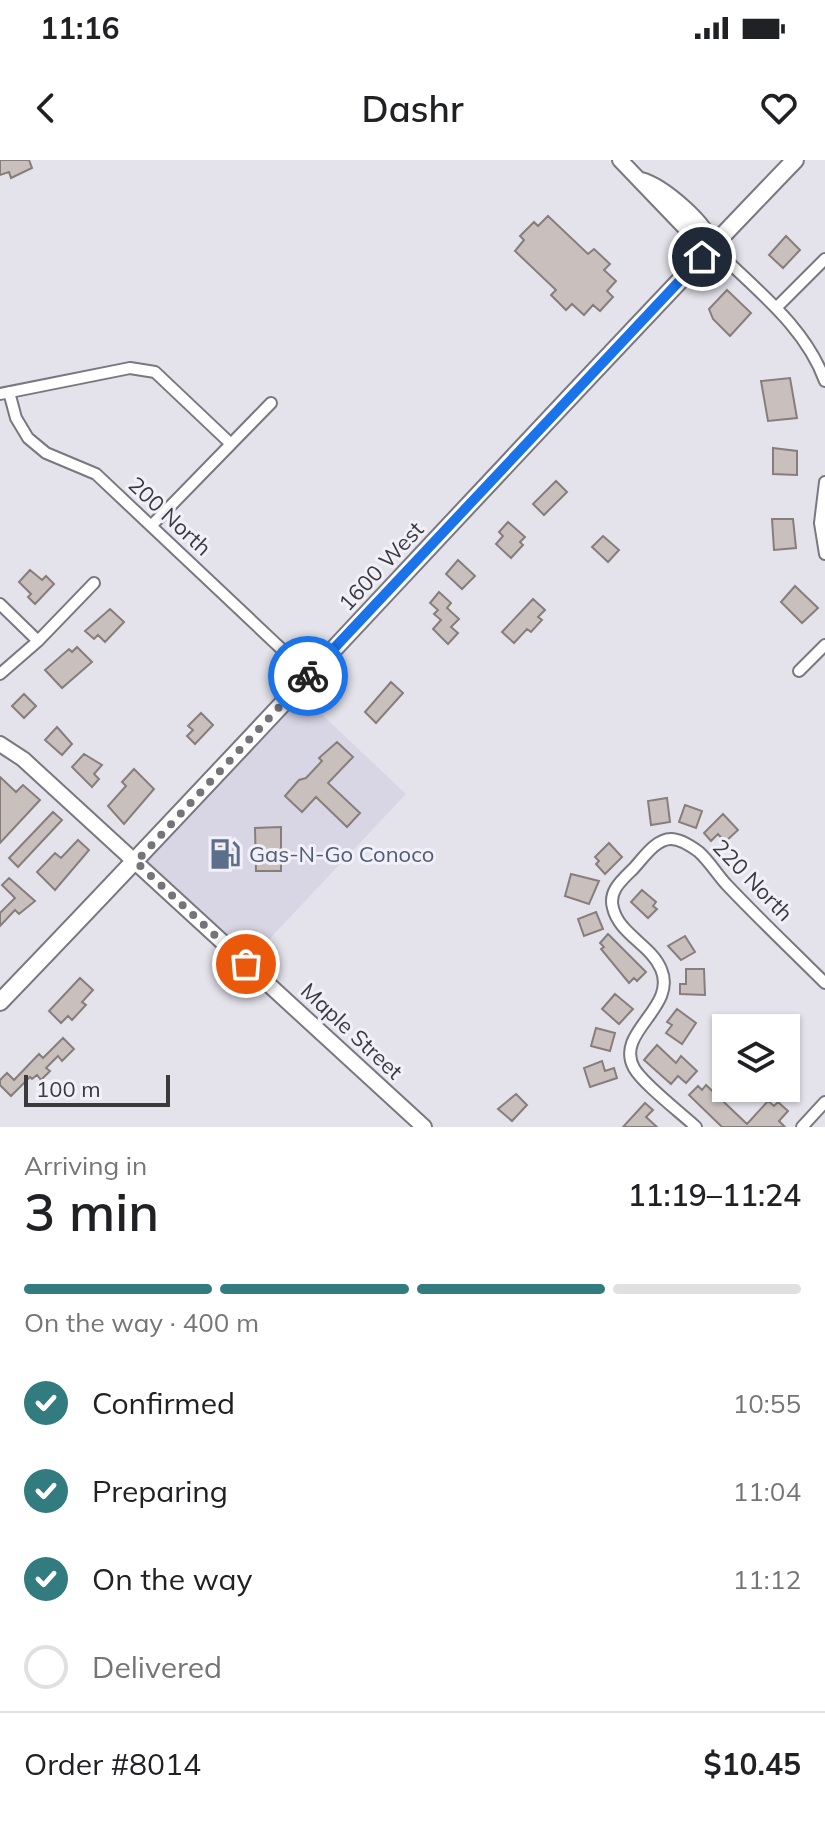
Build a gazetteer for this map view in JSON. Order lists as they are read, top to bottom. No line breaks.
{"streets":{"main road":["1600 West","Maple Street"],"street":["200 North","220 North"]},"crossings":[["200 North","1600 West"],["1600 West","Maple Street"]],"places":{"fuel station":["Gas-N-Go Conoco"]},"scale_bar":"100 m","page":{"status":"11:16","header":"Dashr","scale":"100 m","heading":["3 min","Arriving in","11:19–11:24"],"panel":["Order #8014","$10.45"],"bar":"On the way · 400 m","list":[["Confirmed","10:55"],["Preparing","11:04"],["On the way","11:12"],"Delivered"]}}
